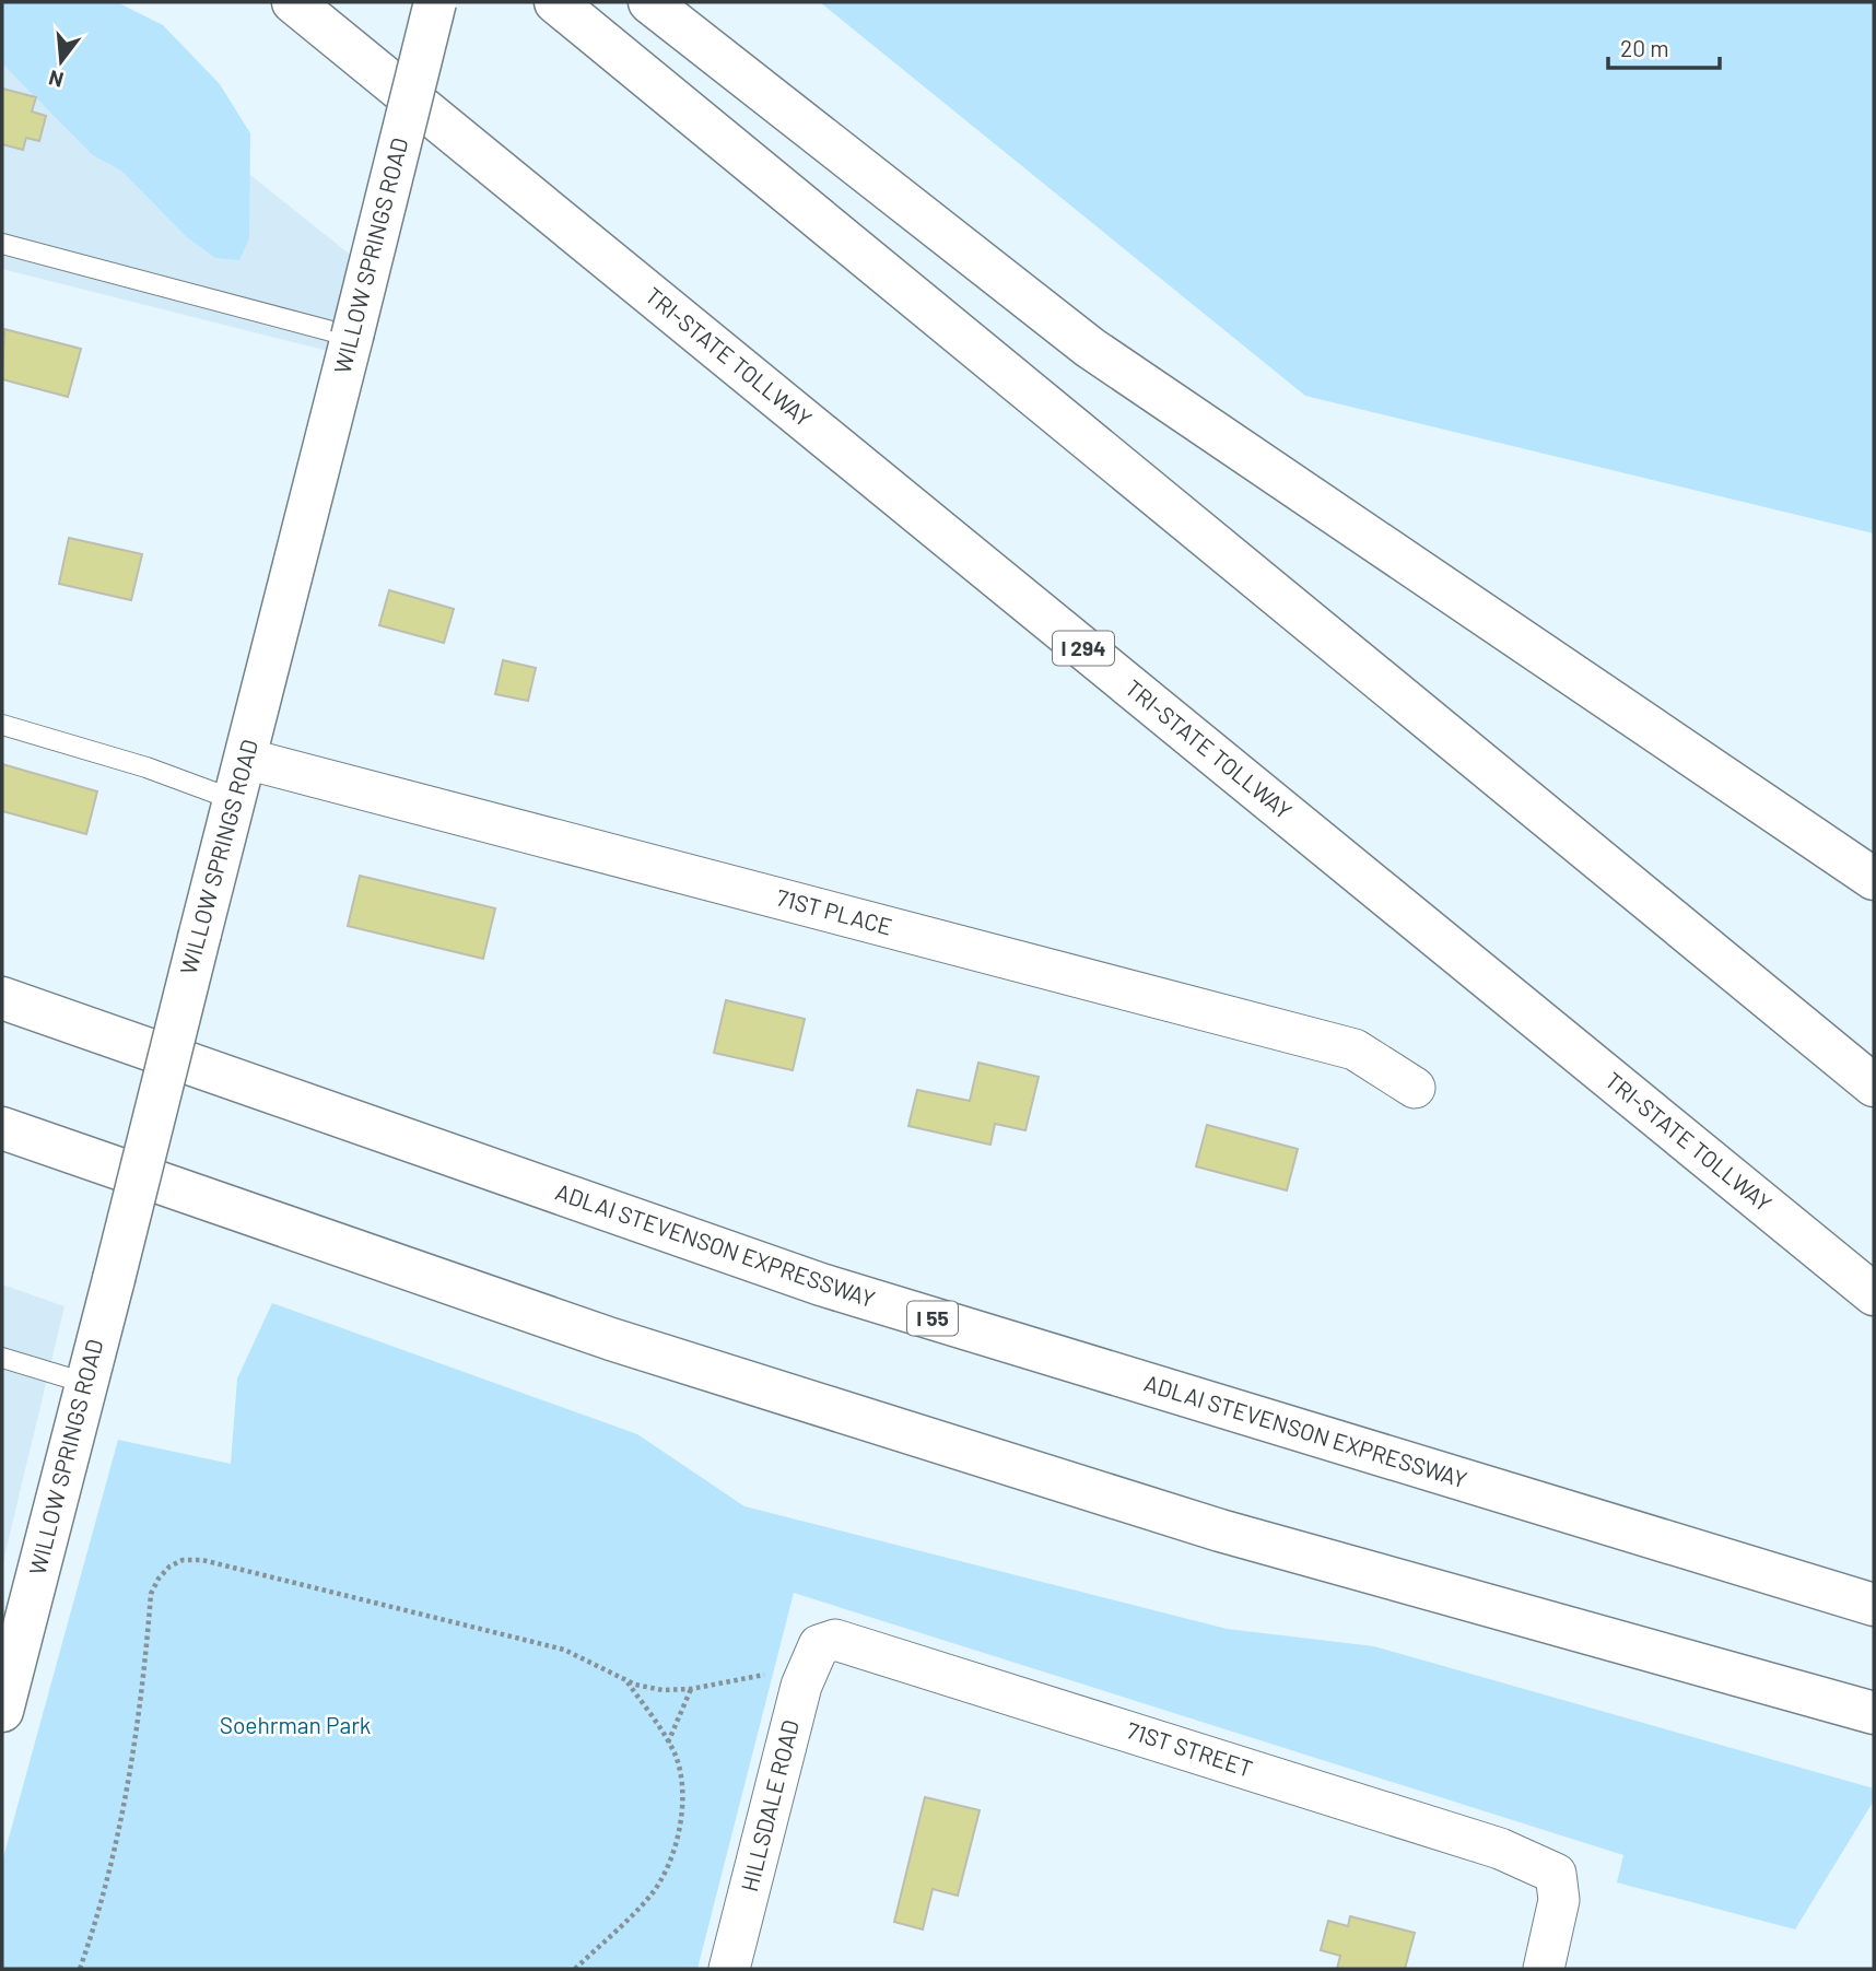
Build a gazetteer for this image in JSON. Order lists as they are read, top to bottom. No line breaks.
{"streets":{"main road":["WILLOW SPRINGS ROAD","TRI-STATE TOLLWAY","I 294","ADLAI STEVENSON EXPRESSWAY","I 55"],"street":["71ST PLACE","71ST STREET","HILLSDALE ROAD"]},"crossings":[["WILLOW SPRINGS ROAD","71ST PLACE"],["71ST STREET","HILLSDALE ROAD"]],"parks":["Soehrman Park"],"scale_bar":"20 m","north":"bottom"}
